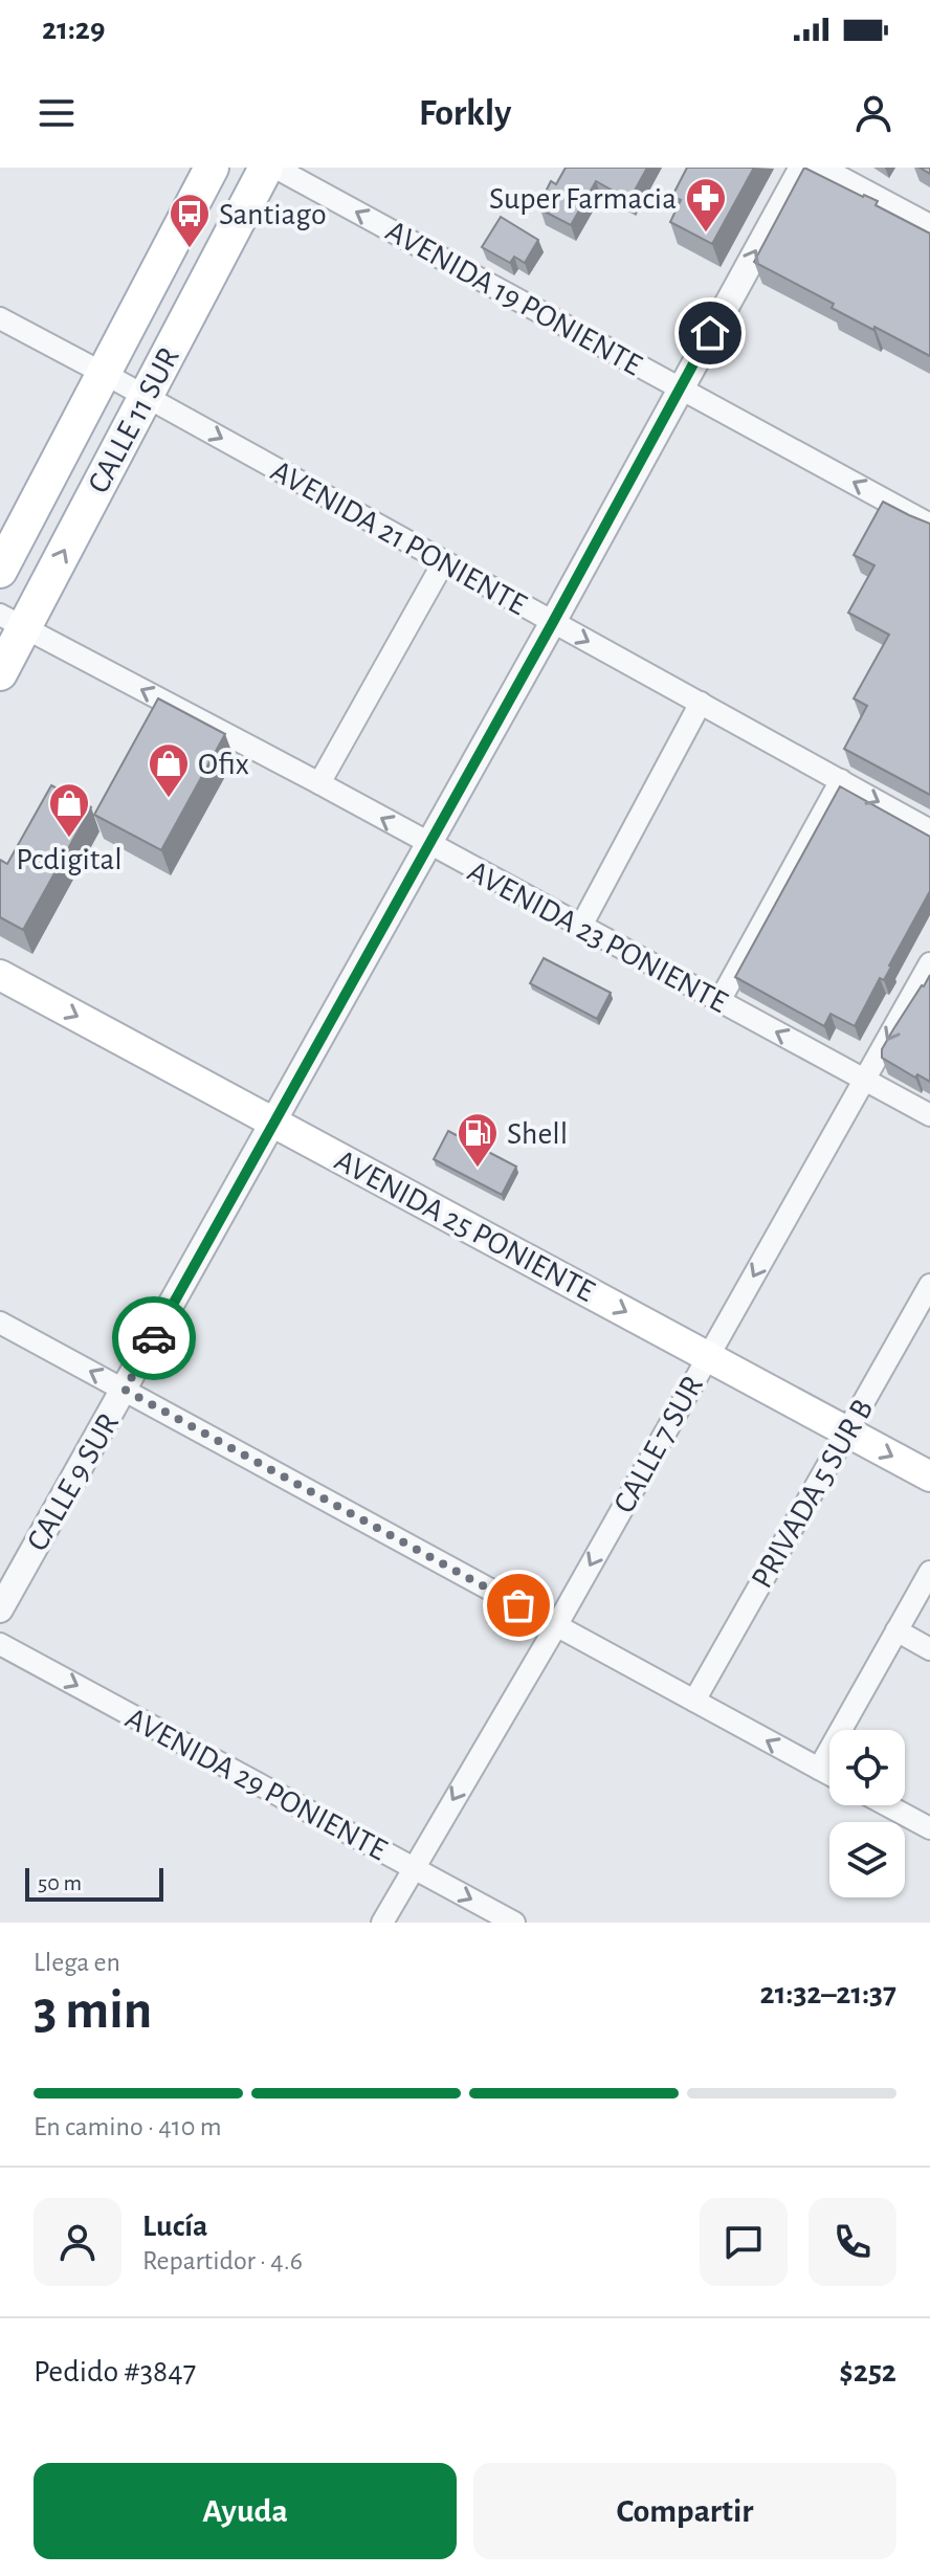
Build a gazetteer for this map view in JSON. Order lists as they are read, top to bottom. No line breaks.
{"streets":{"main road":["CALLE 11 SUR","AVENIDA 25 PONIENTE"],"street":["AVENIDA 19 PONIENTE","AVENIDA 21 PONIENTE","AVENIDA 23 PONIENTE","CALLE 7 SUR","CALLE 9 SUR","PRIVADA 5 SUR B","AVENIDA 29 PONIENTE"]},"crossings":[["AVENIDA 19 PONIENTE","CALLE 9 SUR"],["CALLE 11 SUR","AVENIDA 21 PONIENTE"],["CALLE 11 SUR","AVENIDA 23 PONIENTE"],["AVENIDA 21 PONIENTE","CALLE 9 SUR"],["AVENIDA 23 PONIENTE","CALLE 7 SUR"],["AVENIDA 23 PONIENTE","CALLE 9 SUR"],["AVENIDA 25 PONIENTE","CALLE 7 SUR"],["AVENIDA 25 PONIENTE","CALLE 9 SUR"],["AVENIDA 25 PONIENTE","PRIVADA 5 SUR B"],["CALLE 7 SUR","AVENIDA 29 PONIENTE"]],"one_way":["AVENIDA 19 PONIENTE","AVENIDA 21 PONIENTE","AVENIDA 23 PONIENTE","AVENIDA 25 PONIENTE","CALLE 7 SUR","AVENIDA 29 PONIENTE"],"places":{"pharmacy":["Super Farmacia"],"bus stop":["Santiago"],"shop":["Ofix","Pcdigital"],"fuel station":["Shell"]},"scale_bar":"50 m","page":{"status":"21:29","header":"Forkly","scale":"50 m","heading":["3 min","Llega en","21:32–21:37"],"panel":["Lucía","Repartidor · 4.6","Pedido #3847","$252"],"bar":"En camino · 410 m","buttons":["Ayuda","Compartir"]}}
